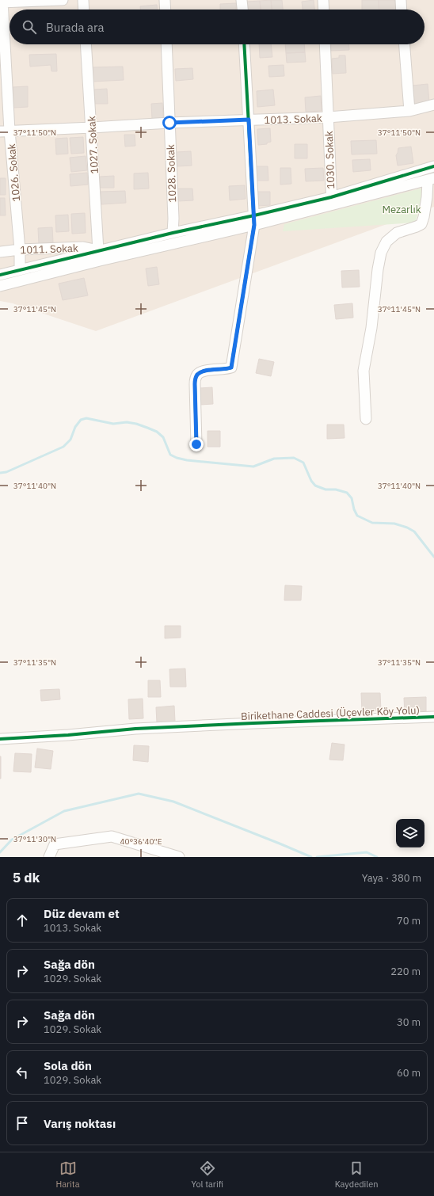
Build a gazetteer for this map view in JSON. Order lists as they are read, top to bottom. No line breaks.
{"streets":{"street":["1013. Sokak","1027. Sokak","1030. Sokak","1026. Sokak","1028. Sokak","1011. Sokak","Birikethane Caddesi (Üçevler Köy Yolu)"]},"crossings":[["1013. Sokak","1027. Sokak"],["1013. Sokak","1030. Sokak"],["1013. Sokak","1026. Sokak"],["1013. Sokak","1028. Sokak"],["1027. Sokak","1011. Sokak"],["1026. Sokak","1011. Sokak"]],"parks":["Mezarlık"],"page":{"search":"Burada ara","heading":["5 dk","Yaya · 380 m"],"list":[["Düz devam et","1013. Sokak","70 m"],["Sağa dön","1029. Sokak","220 m"],["Sağa dön","1029. Sokak","30 m"],["Sola dön","1029. Sokak","60 m"],"Varış noktası"],"nav":["Harita","Yol tarifi","Kaydedilen"]},"coordinates":["37°11'50\"N","37°11'45\"N","37°11'40\"N","37°11'35\"N","37°11'30\"N","40°36'40\"E"]}
